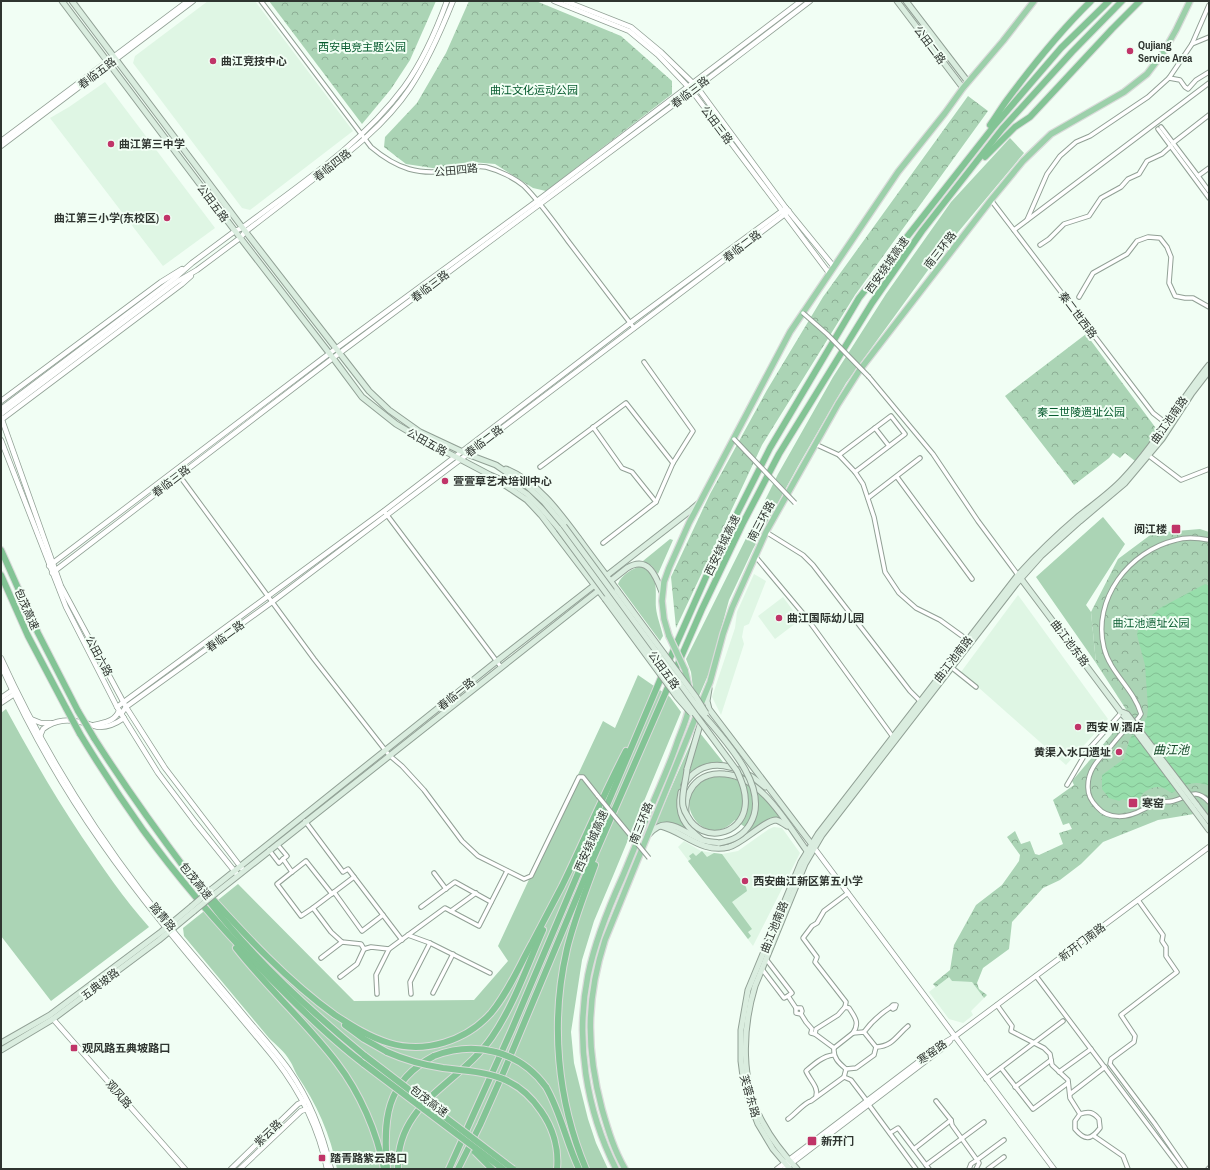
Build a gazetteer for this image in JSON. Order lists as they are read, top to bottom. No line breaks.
{"streets":{"highway":["南三环路","西安绕城高速","包茂高速"],"main road":["公田二路","公田五路","曲江池南路","曲江池东路","春临一路","五典坡路","芙蓉东路"],"street":["春临五路","春临三路","公田三路","春临四路","公田四路","春临二路","秦二世西路","公田六路","踏青路","新开门南路","寒窑路","观风路","紫云路"]},"crossings":[["公田二路","南三环路"],["春临五路","公田五路"],["春临三路","公田三路"],["春临三路","公田四路"],["春临三路","公田五路"],["春临三路","公田六路"],["公田三路","春临二路"],["公田三路","南三环路"],["春临四路","公田四路"],["春临四路","公田五路"],["公田四路","春临二路"],["公田五路","春临二路"],["春临二路","公田六路"],["南三环路","秦二世西路"],["南三环路","春临一路"],["秦二世西路","曲江池南路"],["曲江池南路","曲江池东路"],["曲江池南路","芙蓉东路"],["公田六路","春临一路"],["春临一路","五典坡路"],["踏青路","五典坡路"],["踏青路","紫云路"],["新开门南路","寒窑路"],["五典坡路","观风路"],["寒窑路","芙蓉东路"]],"water":["曲江池"],"parks":["西安电竞主题公园","曲江文化运动公园","秦二世陵遗址公园","曲江池遗址公园"],"places":{"other":["Qujiang Service Area","曲江竞技中心","曲江第三中学","曲江第三小学(东校区)","萱萱草艺术培训中心","曲江国际幼儿园","西安 W 酒店","黄渠入水口遗址","西安曲江新区第五小学"],"transit":["阅江楼","寒窑","观风路五典坡路口","新开门","踏青路紫云路口"]}}
